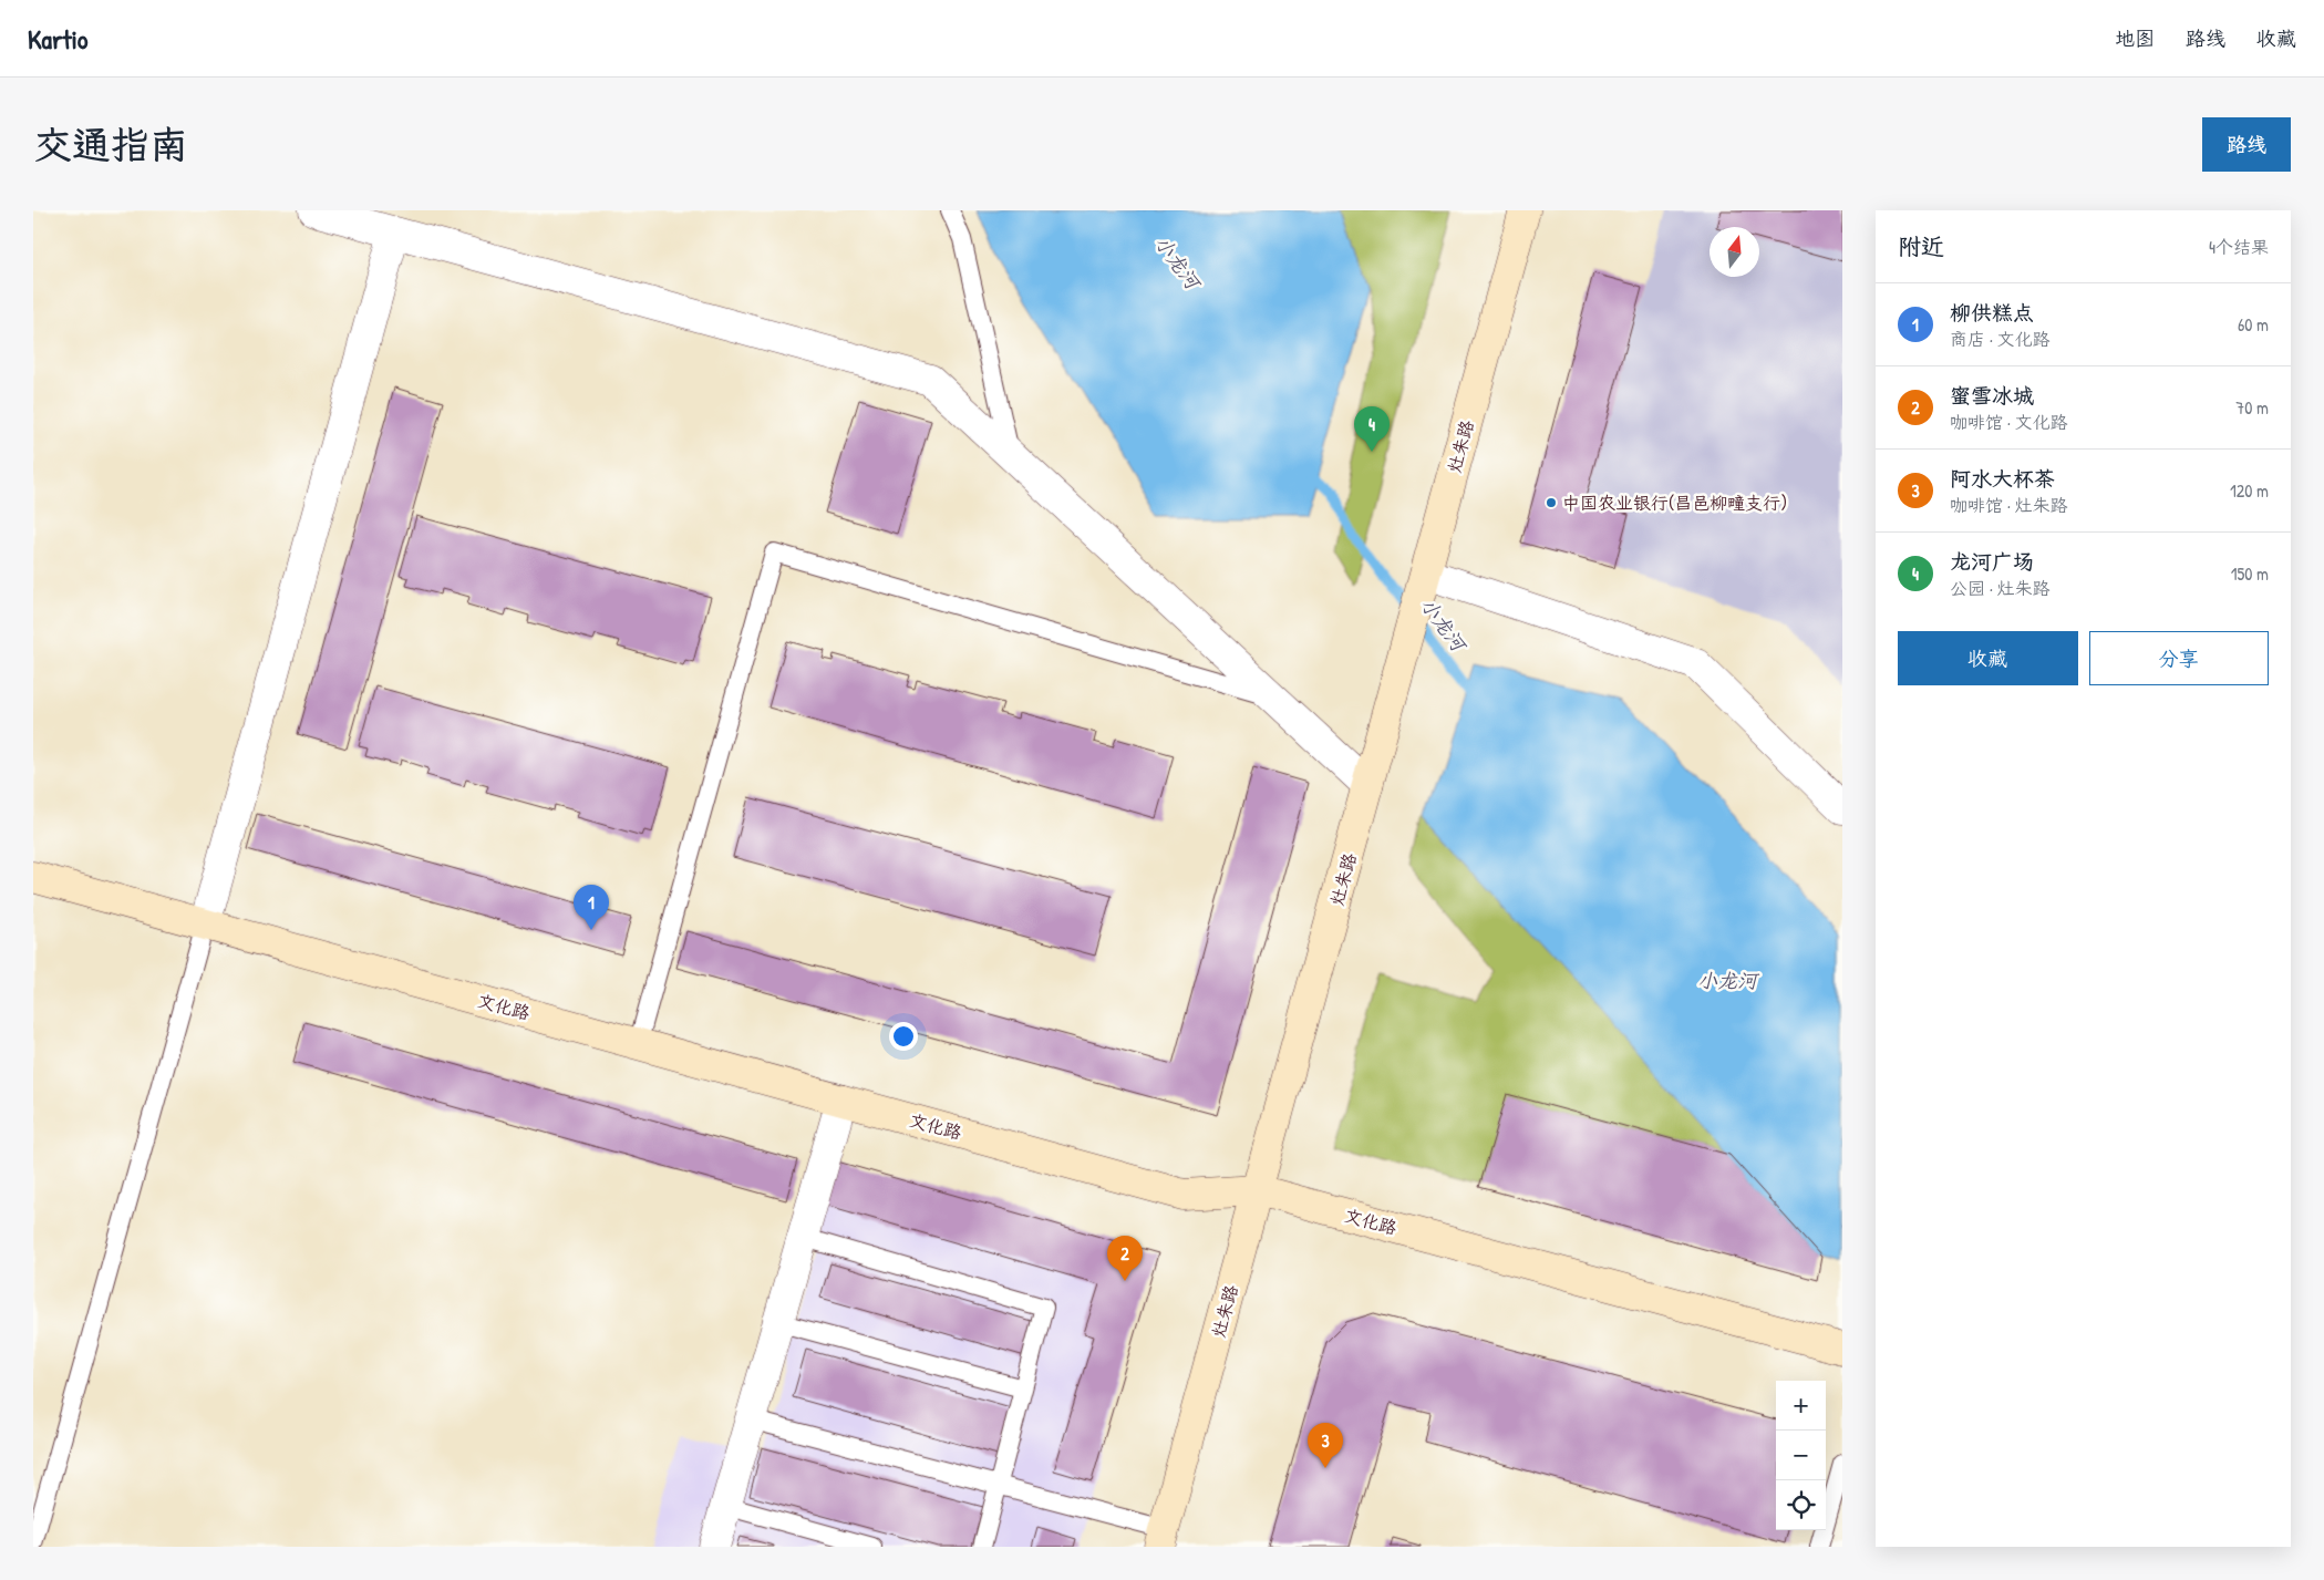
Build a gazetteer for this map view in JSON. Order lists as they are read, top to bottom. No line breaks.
{"streets":{"street":["灶朱路","文化路"]},"crossings":[["灶朱路","文化路"]],"water":["小龙河"],"places":["中国农业银行(昌邑柳疃支行)"],"north":"top","page":{"header":"Kartio","nav":["地图","路线","收藏"],"buttons":["路线",["收藏","分享"]],"title":"交通指南","heading":["附近","4个结果"],"list":[{"mark":"1","name":"柳供糕点","note":"商店 · 文化路","value":"60 m"},{"mark":"2","name":"蜜雪冰城","note":"咖啡馆 · 文化路","value":"70 m"},{"mark":"3","name":"阿水大杯茶","note":"咖啡馆 · 灶朱路","value":"120 m"},{"mark":"4","name":"龙河广场","note":"公园 · 灶朱路","value":"150 m"}],"pins":["4","1","2","3"],"map_buttons":["+","−"]}}
